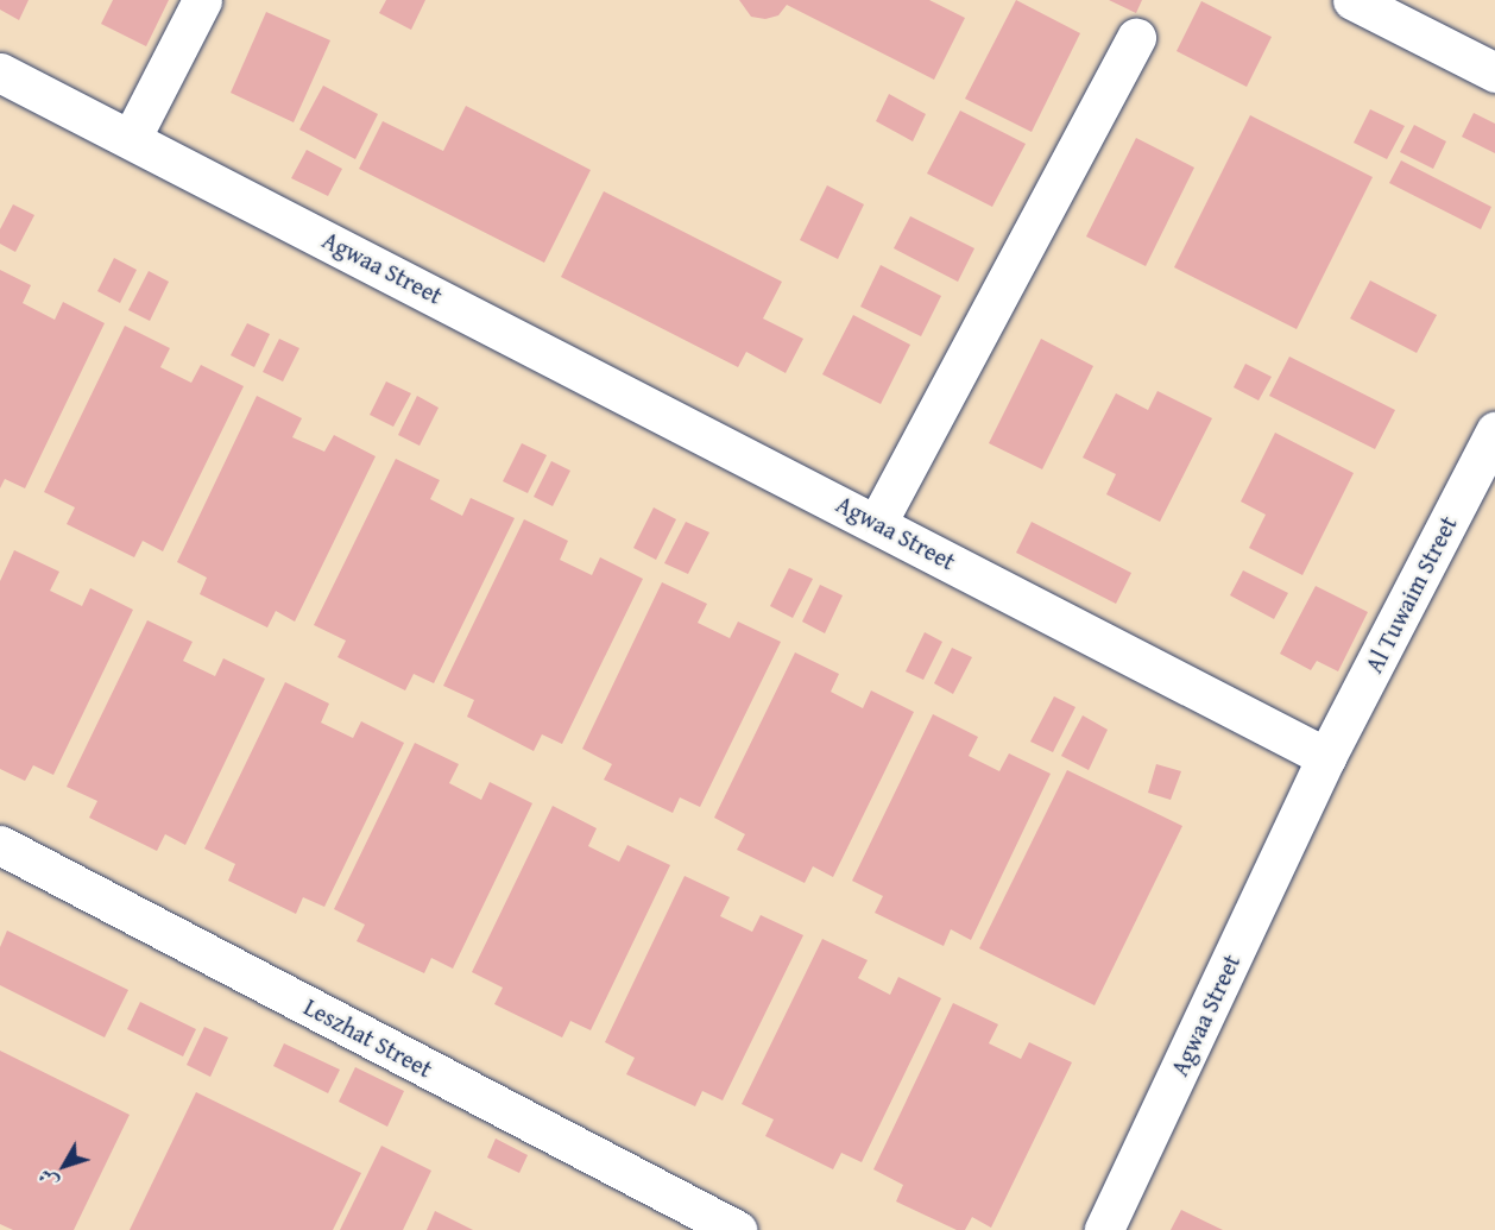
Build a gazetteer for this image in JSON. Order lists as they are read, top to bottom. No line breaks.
{"streets":{"street":["Agwaa Street","Al Tuwaim Street","Leszhat Street"]},"crossings":[["Agwaa Street","Al Tuwaim Street"]],"north":"bottom left"}
